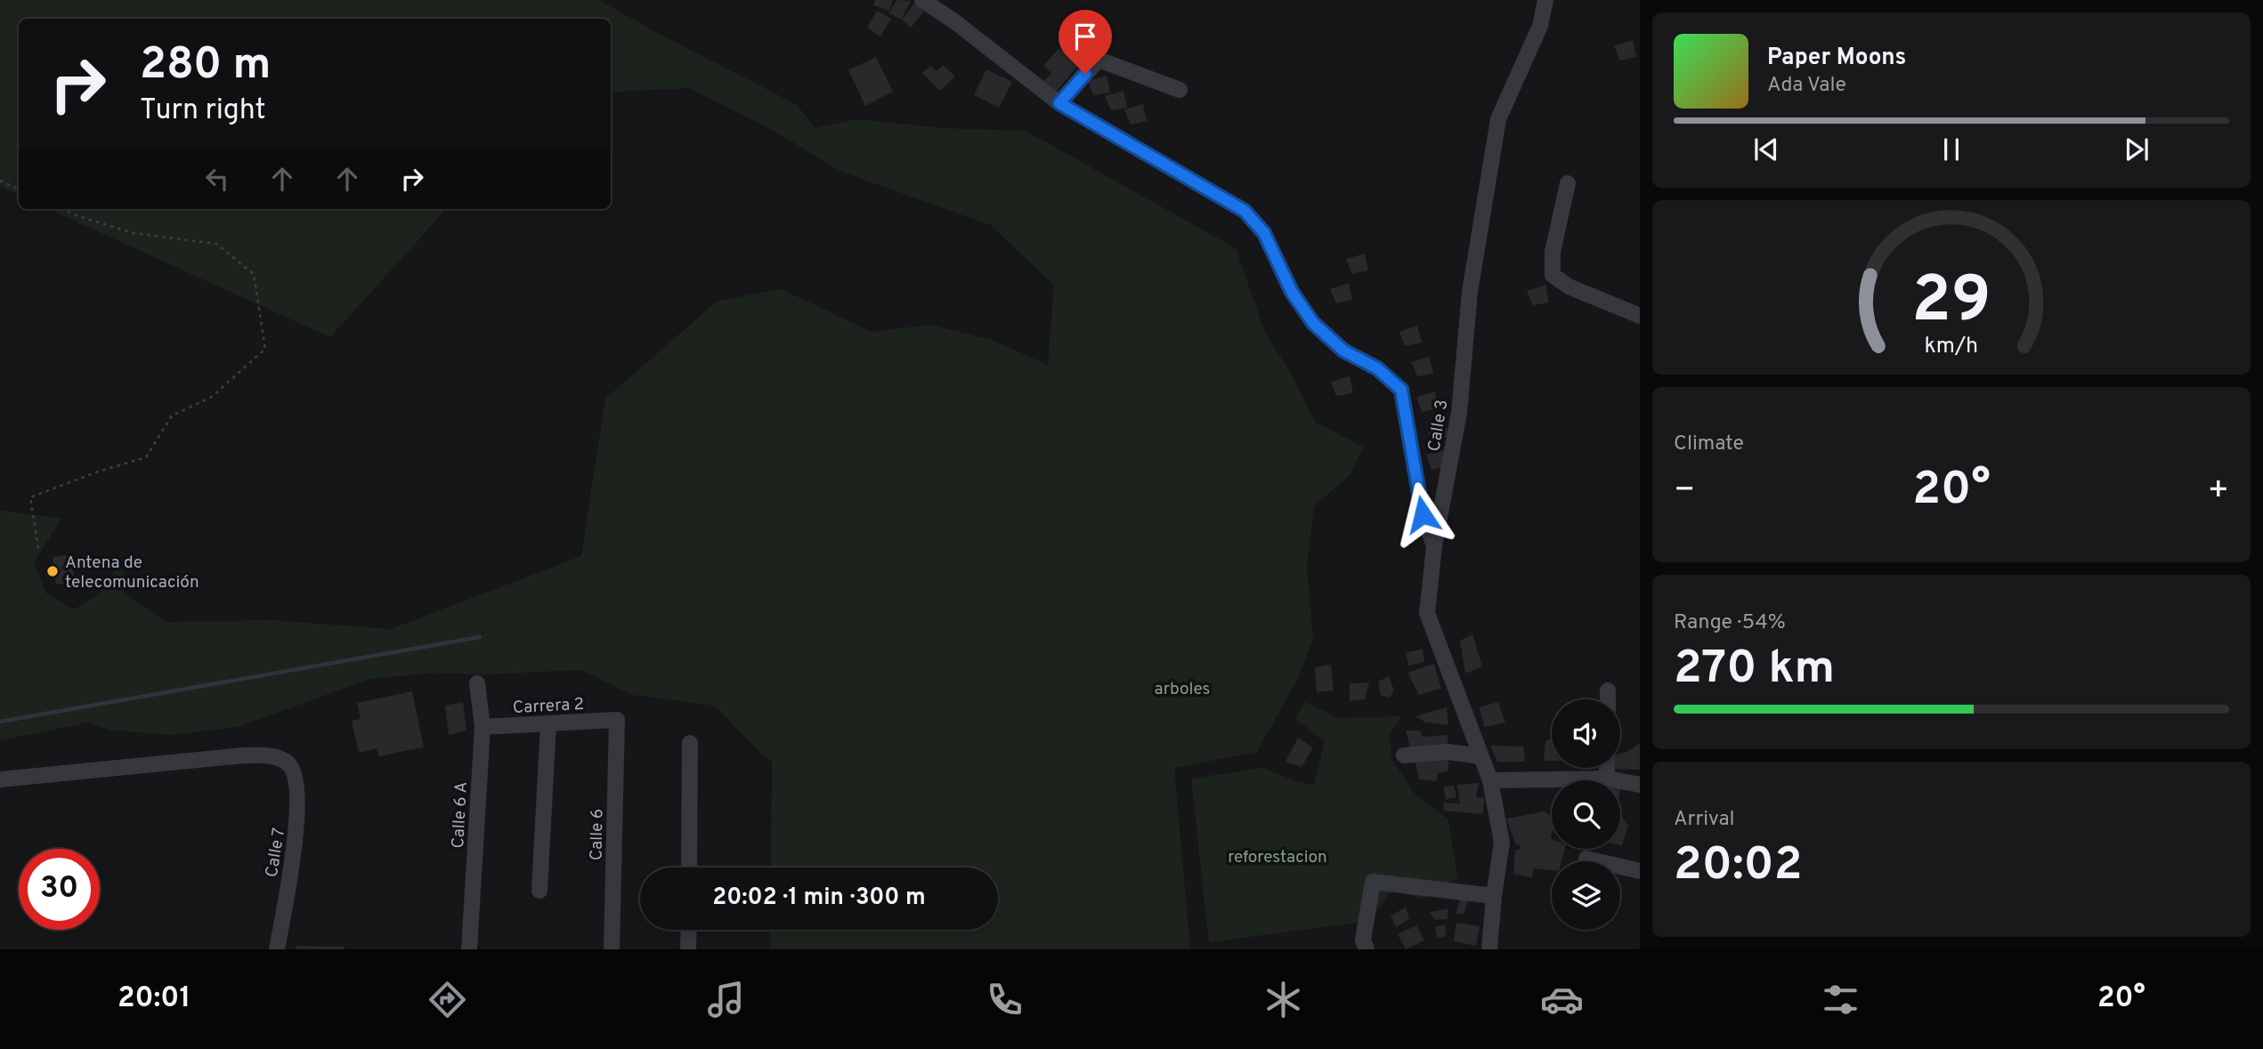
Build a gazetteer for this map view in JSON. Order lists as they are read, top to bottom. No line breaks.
{"streets":{"street":["Calle 3","Carrera 2","Calle 6 A","Calle 6","Calle 7"]},"crossings":[["Carrera 2","Calle 6 A"],["Carrera 2","Calle 6"]],"parks":["arboles","reforestacion"],"places":["Antena de telecomunicación"],"page":{"turn":["280 m","Turn right"],"song":["Paper Moons","Ada Vale"],"tile":["Climate",["Range · 54%","270 km"],["Arrival","20:02"]],"heat":["−","20°","+"],"limit":"30","trip":"20:02 · 1 min · 300 m","tabs":["20:01","20°"],"gauge":["29","km/h"]}}
